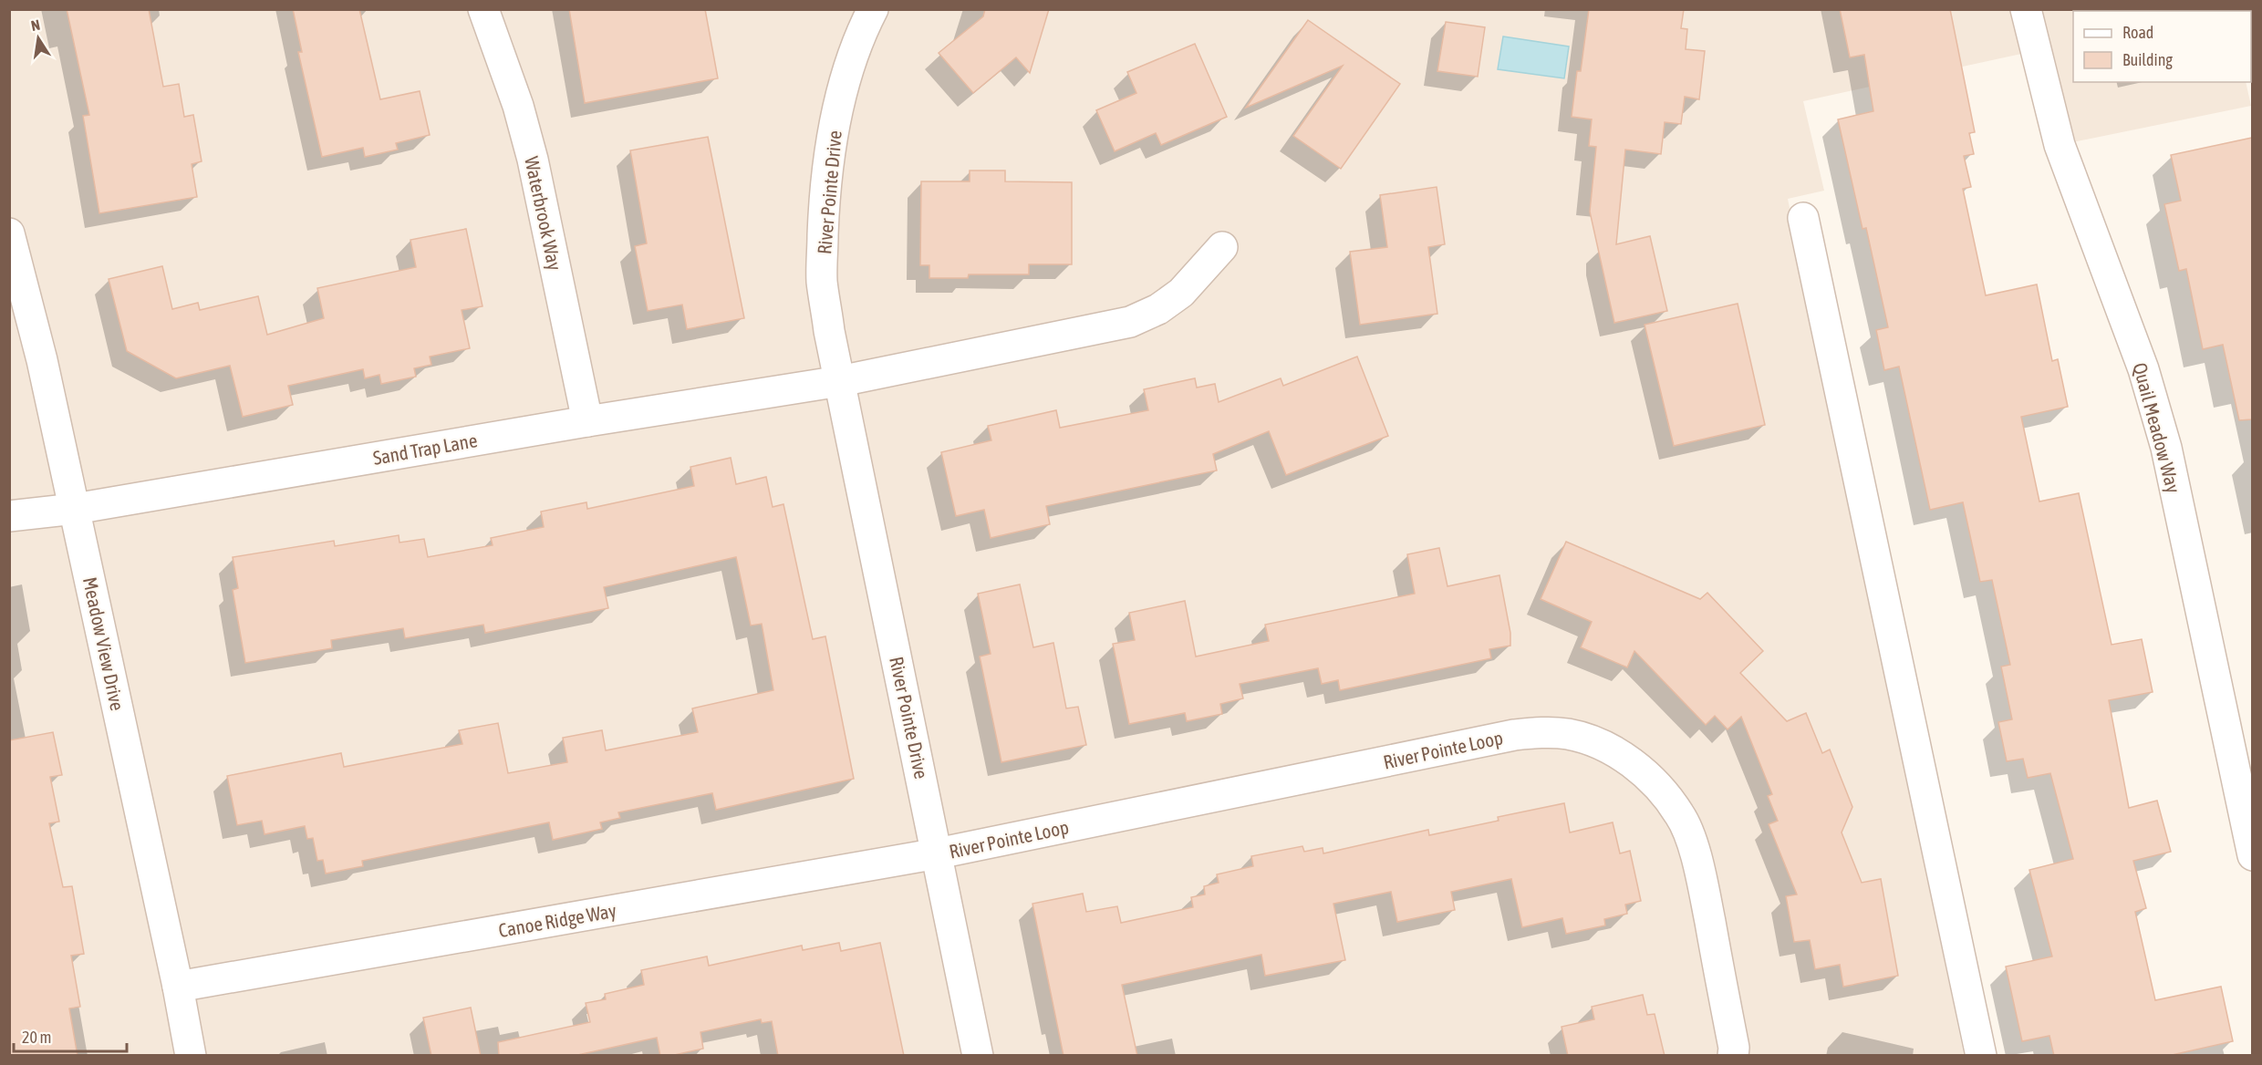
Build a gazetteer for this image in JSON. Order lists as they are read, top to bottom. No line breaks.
{"streets":{"street":["River Pointe Drive","Waterbrook Way","Quail Meadow Way","Sand Trap Lane","Meadow View Drive","River Pointe Loop","Canoe Ridge Way"]},"crossings":[["River Pointe Drive","Sand Trap Lane"],["River Pointe Drive","River Pointe Loop"],["River Pointe Drive","Canoe Ridge Way"],["Waterbrook Way","Sand Trap Lane"],["Sand Trap Lane","Meadow View Drive"],["Meadow View Drive","Canoe Ridge Way"],["River Pointe Loop","Canoe Ridge Way"]],"legend":["Road","Building"],"scale_bar":"20 m","north":"top"}
